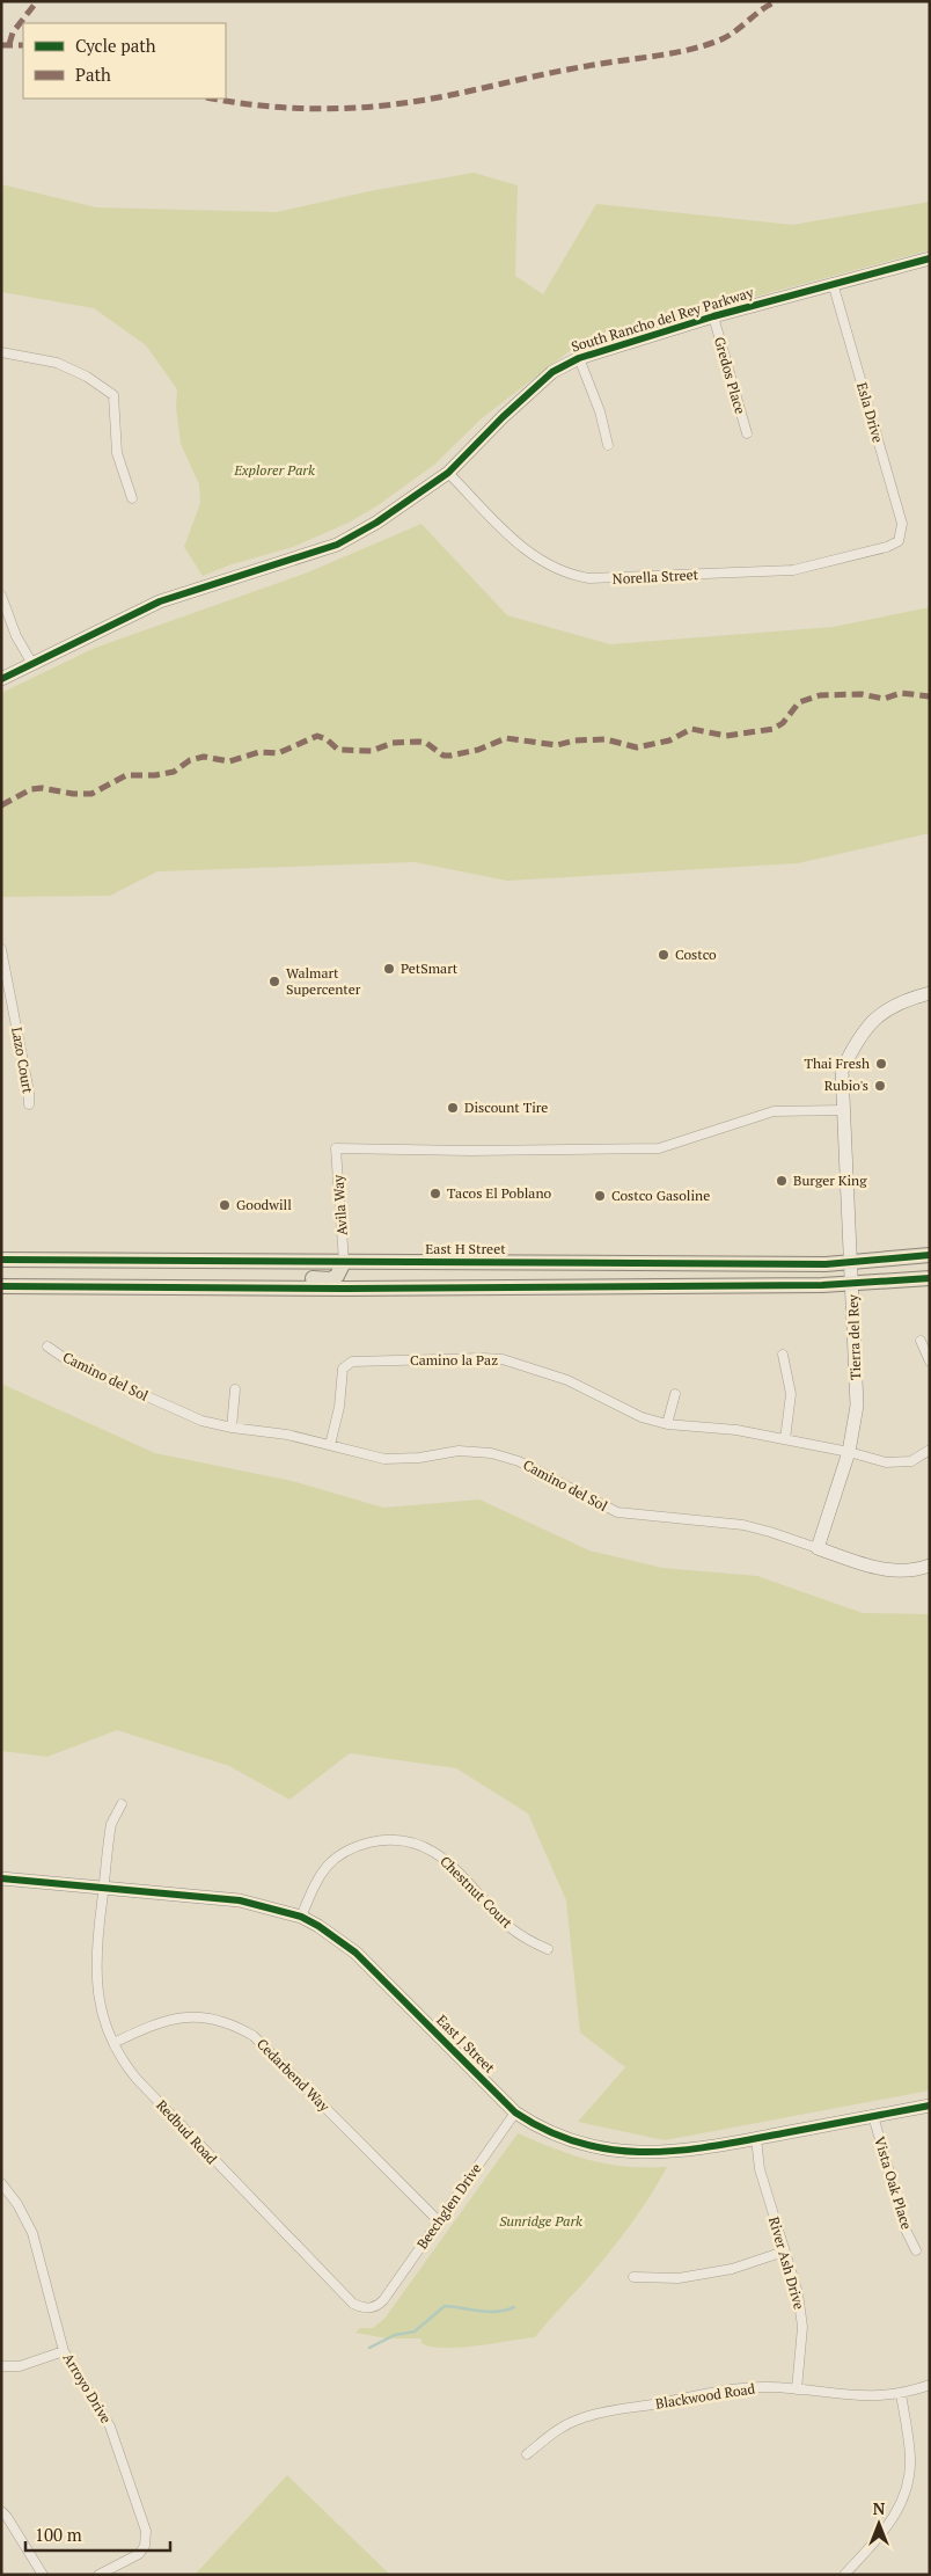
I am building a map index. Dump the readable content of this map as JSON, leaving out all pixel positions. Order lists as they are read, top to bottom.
{
  "streets": {
    "main road": ["East H Street"],
    "street": [
      "South Rancho del Rey Parkway",
      "Gredos Place",
      "Esla Drive",
      "Norella Street",
      "Lazo Court",
      "Avila Way",
      "Tierra del Rey",
      "Camino la Paz",
      "Camino del Sol",
      "Chestnut Court",
      "East J Street",
      "Cedarbend Way",
      "Redbud Road",
      "Vista Oak Place",
      "Beechglen Drive",
      "River Ash Drive",
      "Arroyo Drive",
      "Blackwood Road"
    ]
  },
  "crossings": [
    ["South Rancho del Rey Parkway", "Gredos Place"],
    ["South Rancho del Rey Parkway", "Esla Drive"],
    ["South Rancho del Rey Parkway", "Norella Street"],
    ["Esla Drive", "Norella Street"],
    ["Avila Way", "East H Street"],
    ["Avila Way", "Tierra del Rey"],
    ["East H Street", "Tierra del Rey"],
    ["Tierra del Rey", "Camino la Paz"],
    ["Tierra del Rey", "Camino del Sol"],
    ["Camino la Paz", "Camino del Sol"],
    ["Chestnut Court", "East J Street"],
    ["East J Street", "Redbud Road"],
    ["East J Street", "Vista Oak Place"],
    ["East J Street", "Beechglen Drive"],
    ["East J Street", "River Ash Drive"],
    ["Cedarbend Way", "Redbud Road"],
    ["Cedarbend Way", "Beechglen Drive"],
    ["Redbud Road", "Beechglen Drive"],
    ["River Ash Drive", "Blackwood Road"]
  ],
  "parks": ["Explorer Park", "Sunridge Park"],
  "places": [
    "Costco",
    "PetSmart",
    "Walmart Supercenter",
    "Thai Fresh",
    "Rubio's",
    "Discount Tire",
    "Burger King",
    "Tacos El Poblano",
    "Costco Gasoline",
    "Goodwill"
  ],
  "legend": ["Cycle path", "Path"],
  "scale_bar": "100 m",
  "north": "top"
}
